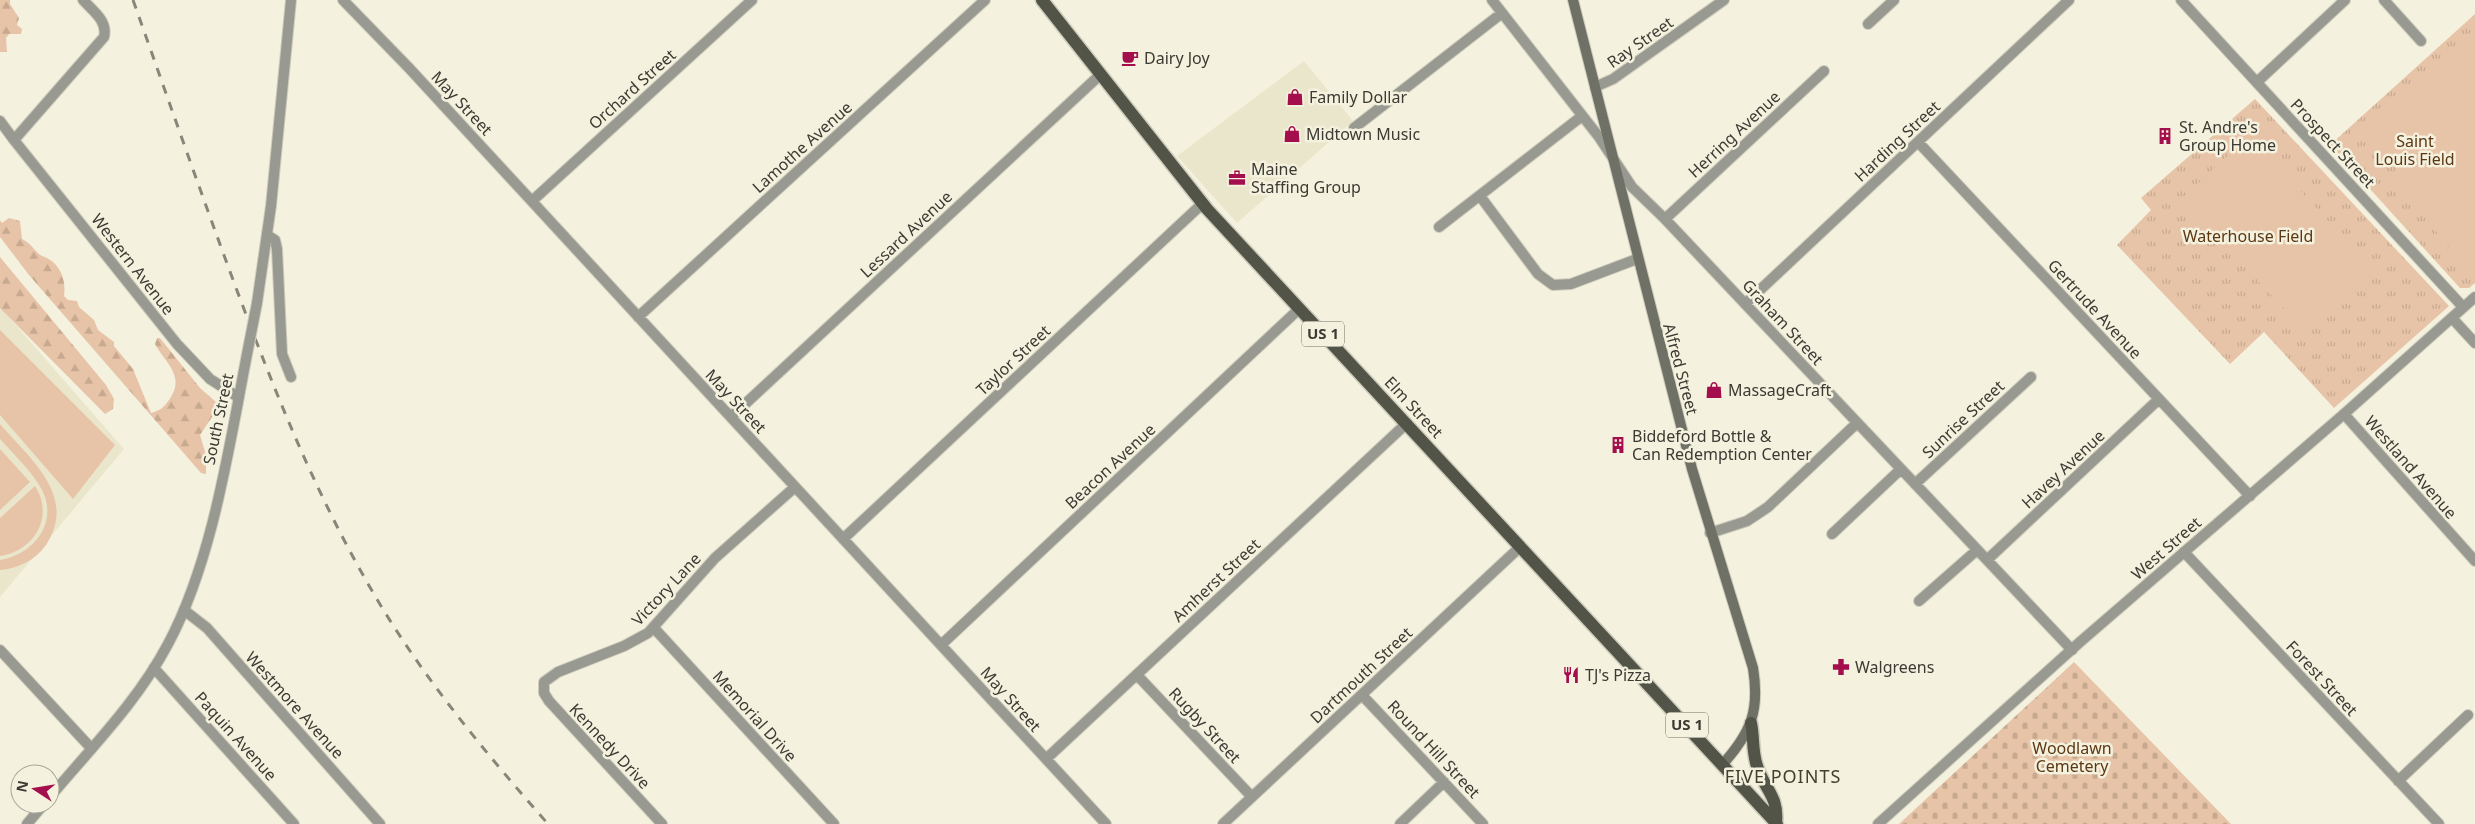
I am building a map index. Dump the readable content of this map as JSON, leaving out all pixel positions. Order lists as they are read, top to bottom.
{
  "streets": {
    "main road": ["US 1", "Alfred Street", "Elm Street"],
    "street": [
      "Ray Street",
      "Orchard Street",
      "May Street",
      "Herring Avenue",
      "Harding Street",
      "Prospect Street",
      "Lamothe Avenue",
      "Lessard Avenue",
      "Western Avenue",
      "Gertrude Avenue",
      "Graham Street",
      "Taylor Street",
      "South Street",
      "Sunrise Street",
      "Beacon Avenue",
      "Westland Avenue",
      "Havey Avenue",
      "West Street",
      "Amherst Street",
      "Victory Lane",
      "Dartmouth Street",
      "Forest Street",
      "Westmore Avenue",
      "Memorial Drive",
      "Rugby Street",
      "Paquin Avenue",
      "Kennedy Drive",
      "Round Hill Street"
    ]
  },
  "crossings": [
    ["Ray Street", "Alfred Street"],
    ["Orchard Street", "May Street"],
    ["May Street", "Lamothe Avenue"],
    ["May Street", "Lessard Avenue"],
    ["May Street", "Taylor Street"],
    ["May Street", "Beacon Avenue"],
    ["May Street", "Amherst Street"],
    ["May Street", "Victory Lane"],
    ["Herring Avenue", "Graham Street"],
    ["Harding Street", "Gertrude Avenue"],
    ["Harding Street", "Graham Street"],
    ["Prospect Street", "West Street"],
    ["Lessard Avenue", "Elm Street"],
    ["Western Avenue", "South Street"],
    ["Gertrude Avenue", "Havey Avenue"],
    ["Gertrude Avenue", "West Street"],
    ["Graham Street", "Alfred Street"],
    ["Graham Street", "Sunrise Street"],
    ["Graham Street", "Havey Avenue"],
    ["Graham Street", "West Street"],
    ["Taylor Street", "Elm Street"],
    ["Alfred Street", "Elm Street"],
    ["Elm Street", "Beacon Avenue"],
    ["Elm Street", "Amherst Street"],
    ["Elm Street", "Dartmouth Street"],
    ["South Street", "Westmore Avenue"],
    ["South Street", "Paquin Avenue"],
    ["Westland Avenue", "West Street"],
    ["West Street", "Forest Street"],
    ["Amherst Street", "Rugby Street"],
    ["Victory Lane", "Memorial Drive"],
    ["Victory Lane", "Kennedy Drive"],
    ["Dartmouth Street", "Rugby Street"],
    ["Dartmouth Street", "Round Hill Street"]
  ],
  "districts": ["FIVE POINTS"],
  "parks": ["Saint Louis Field", "Waterhouse Field", "Woodlawn Cemetery"],
  "places": {
    "cafe": ["Dairy Joy"],
    "shop": ["Family Dollar", "Midtown Music", "MassageCraft"],
    "building": ["St. Andre's Group Home", "Biddeford Bottle & Can Redemption Center"],
    "office": ["Maine Staffing Group"],
    "pharmacy": ["Walgreens"],
    "restaurant": ["TJ's Pizza"]
  },
  "north": "left"
}
